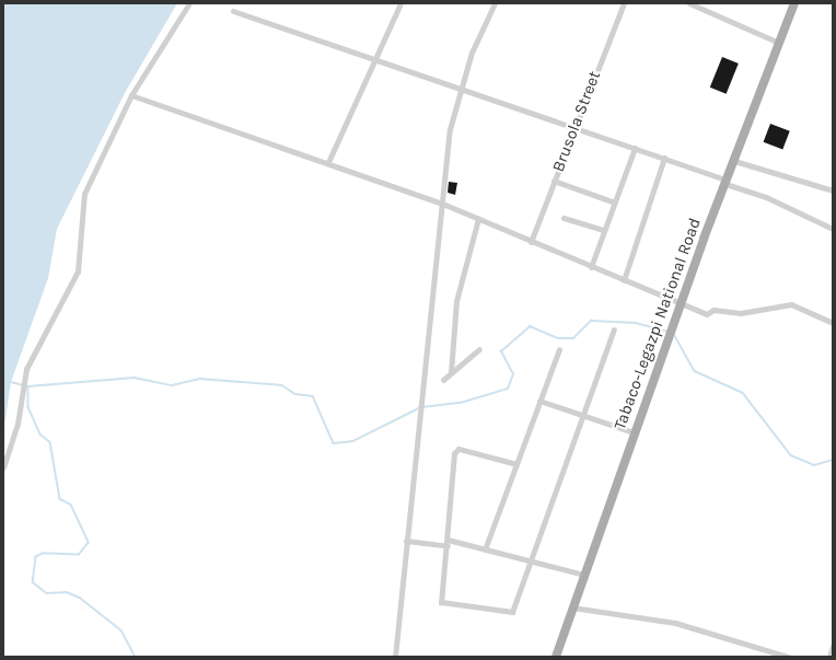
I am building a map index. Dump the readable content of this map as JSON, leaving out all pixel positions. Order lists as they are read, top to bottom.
{
  "streets": {
    "main road": ["Tabaco-Legazpi National Road"],
    "street": ["Brusola Street"]
  }
}
